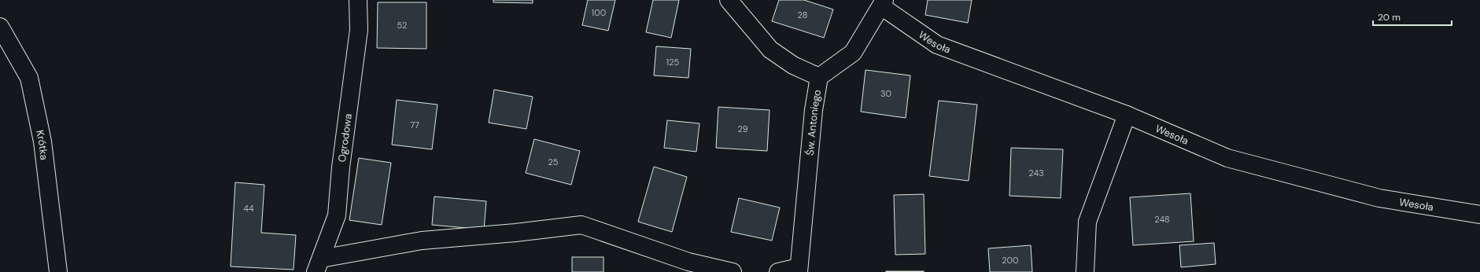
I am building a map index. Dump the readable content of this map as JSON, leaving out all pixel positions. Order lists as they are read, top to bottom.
{
  "streets": {
    "street": [
      "Wesoła",
      "Św. Antoniego",
      "Ogrodowa",
      "Krótka"
    ]
  },
  "crossings": [
    ["Wesoła", "Św. Antoniego"]
  ],
  "house_numbers": [
    "100",
    "28",
    "52",
    "125",
    "30",
    "77",
    "29",
    "25",
    "243",
    "44",
    "248",
    "200"
  ],
  "scale_bar": "20 m"
}
